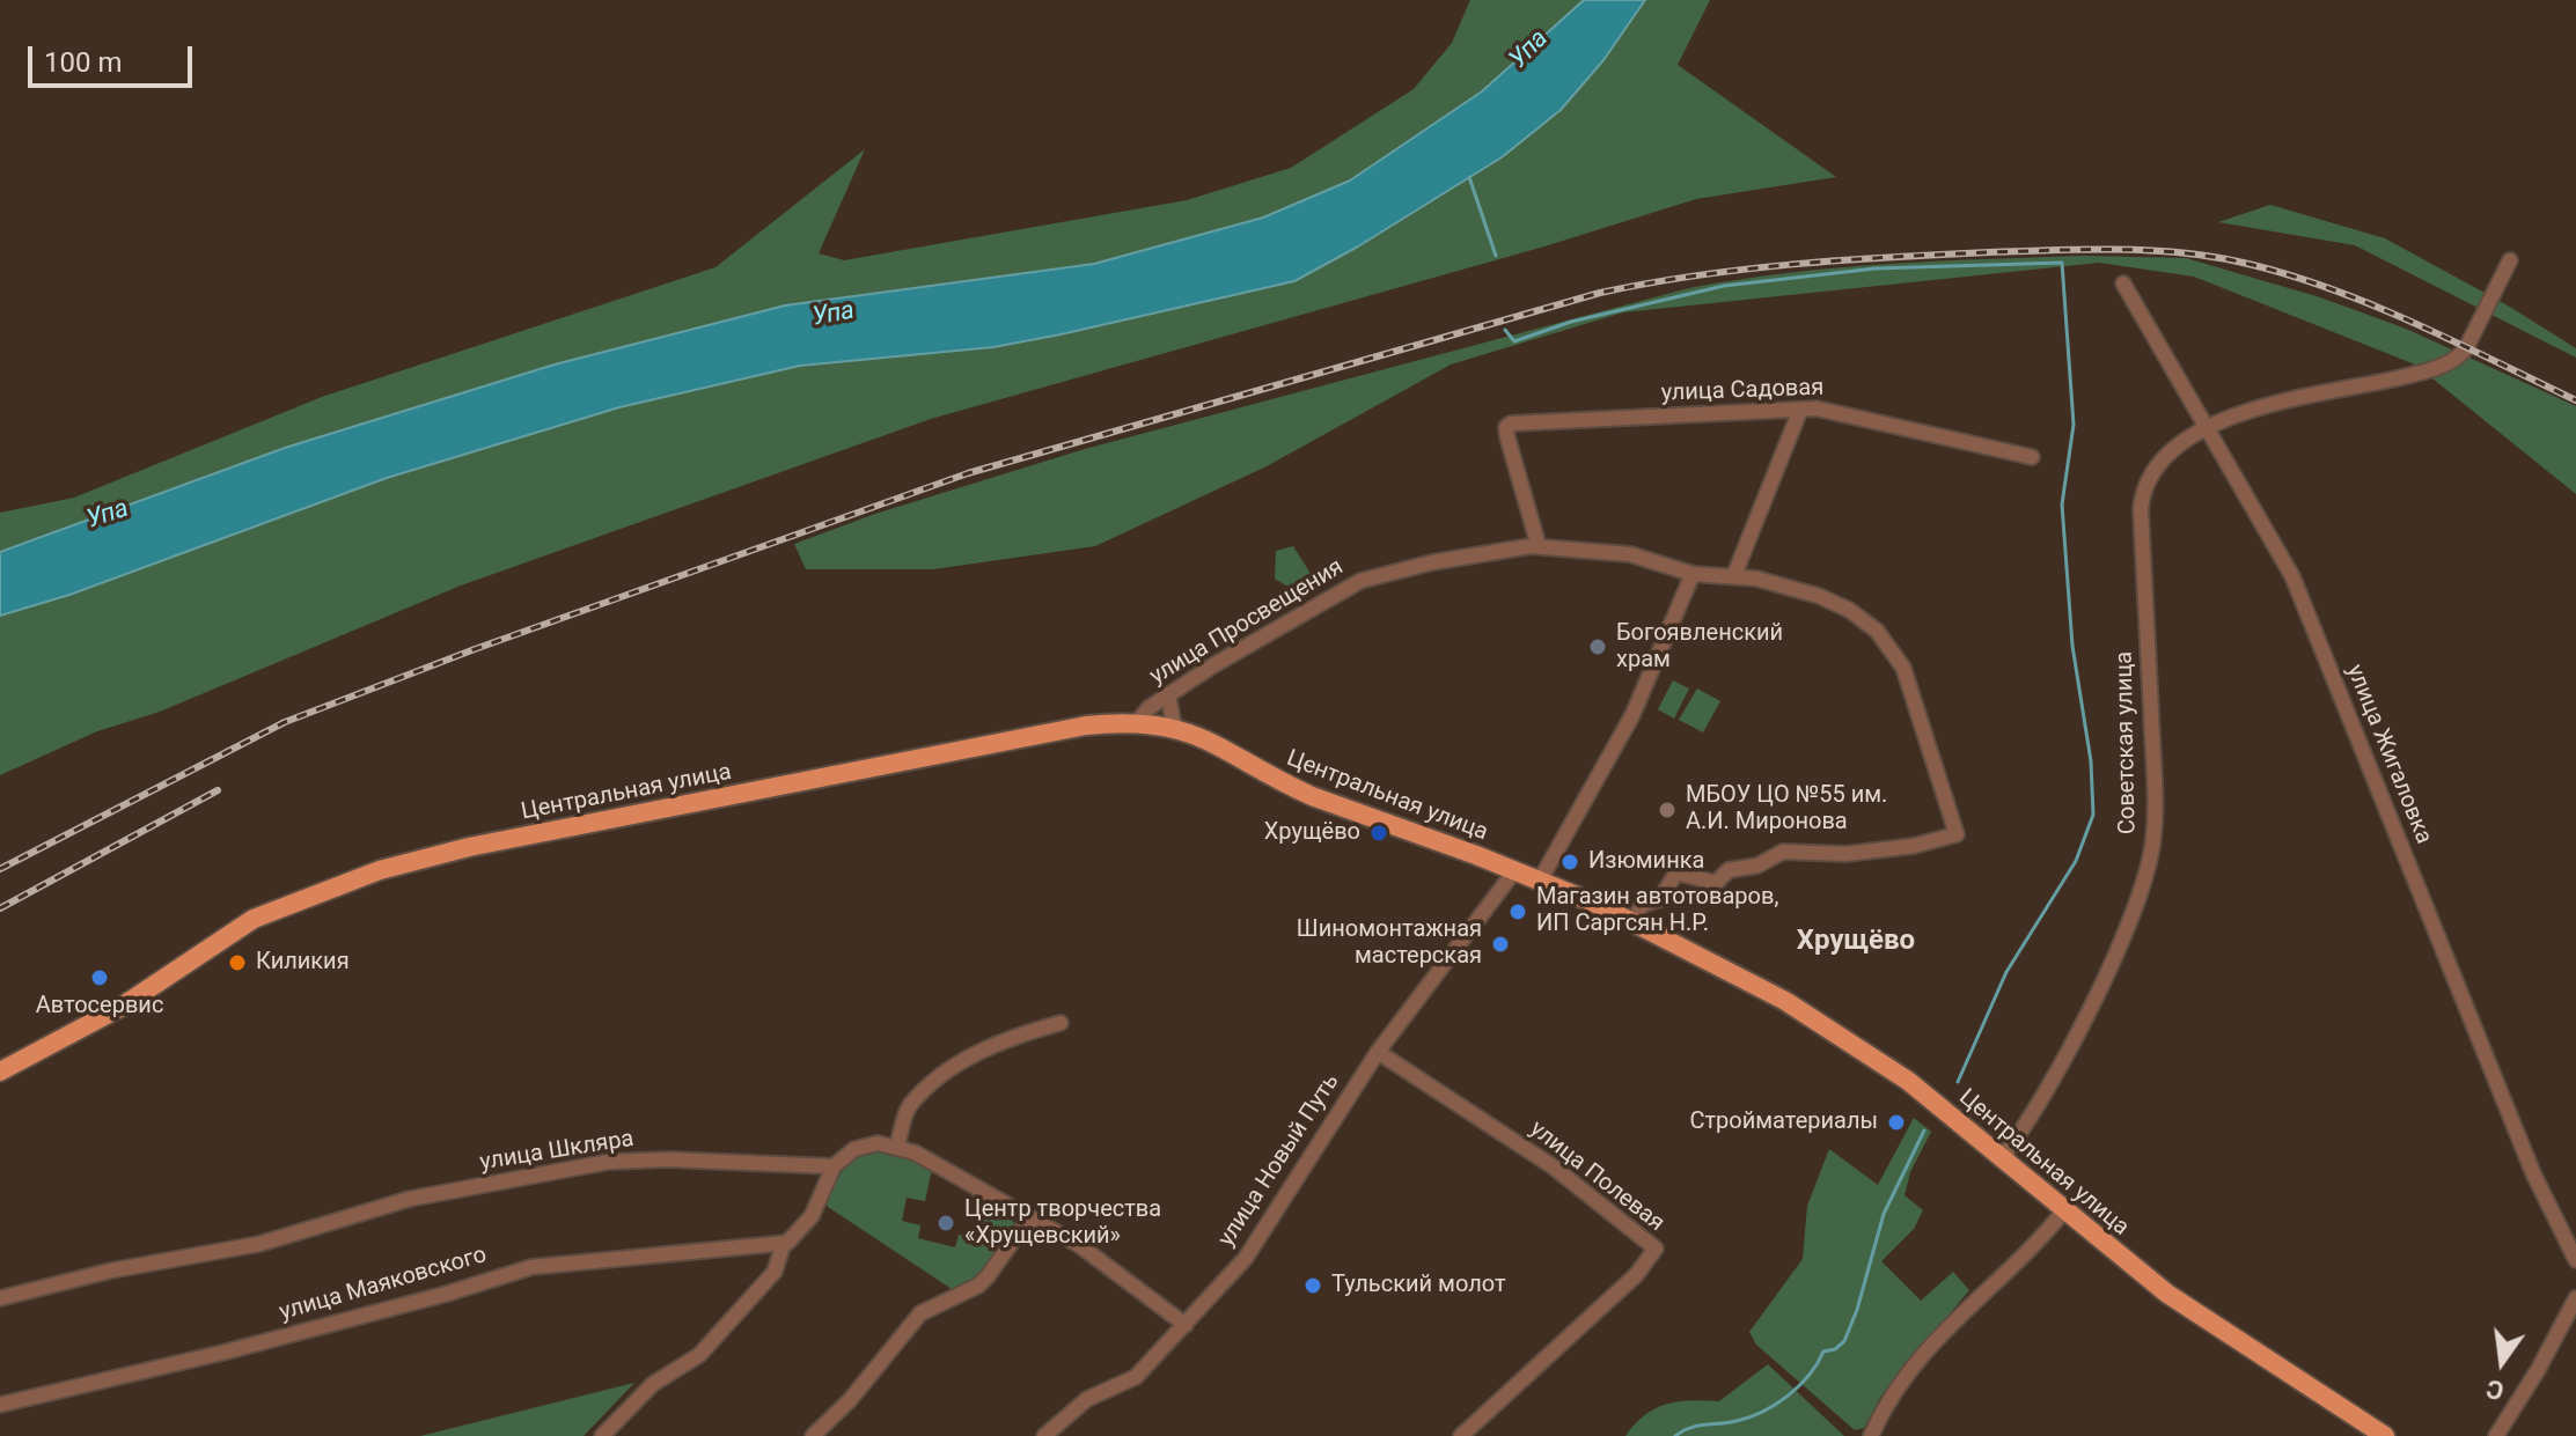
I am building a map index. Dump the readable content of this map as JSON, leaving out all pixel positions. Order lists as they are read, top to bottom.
{
  "streets": {
    "main road": ["Центральная улица"],
    "street": [
      "улица Садовая",
      "улица Просвещения",
      "Советская улица",
      "улица Жигаловка",
      "улица Шкляра",
      "улица Новый Путь",
      "улица Полевая",
      "улица Маяковского"
    ]
  },
  "crossings": [
    ["улица Садовая", "улица Просвещения"],
    ["улица Просвещения", "Центральная улица"],
    ["Советская улица", "улица Жигаловка"],
    ["Советская улица", "Центральная улица"],
    ["Центральная улица", "улица Новый Путь"],
    ["улица Новый Путь", "улица Полевая"]
  ],
  "districts": ["Хрущёво"],
  "water": ["Упа"],
  "places": [
    "Богоявленский храм",
    "МБОУ ЦО №55 им. А.И. Миронова",
    "Хрущёво",
    "Изюминка",
    "Магазин автотоваров, ИП Саргсян Н.Р.",
    "Шиномонтажная мастерская",
    "Киликия",
    "Автосервис",
    "Стройматериалы",
    "Центр творчества «Хрущевский»",
    "Тульский молот"
  ],
  "scale_bar": "100 m",
  "north": "bottom"
}
